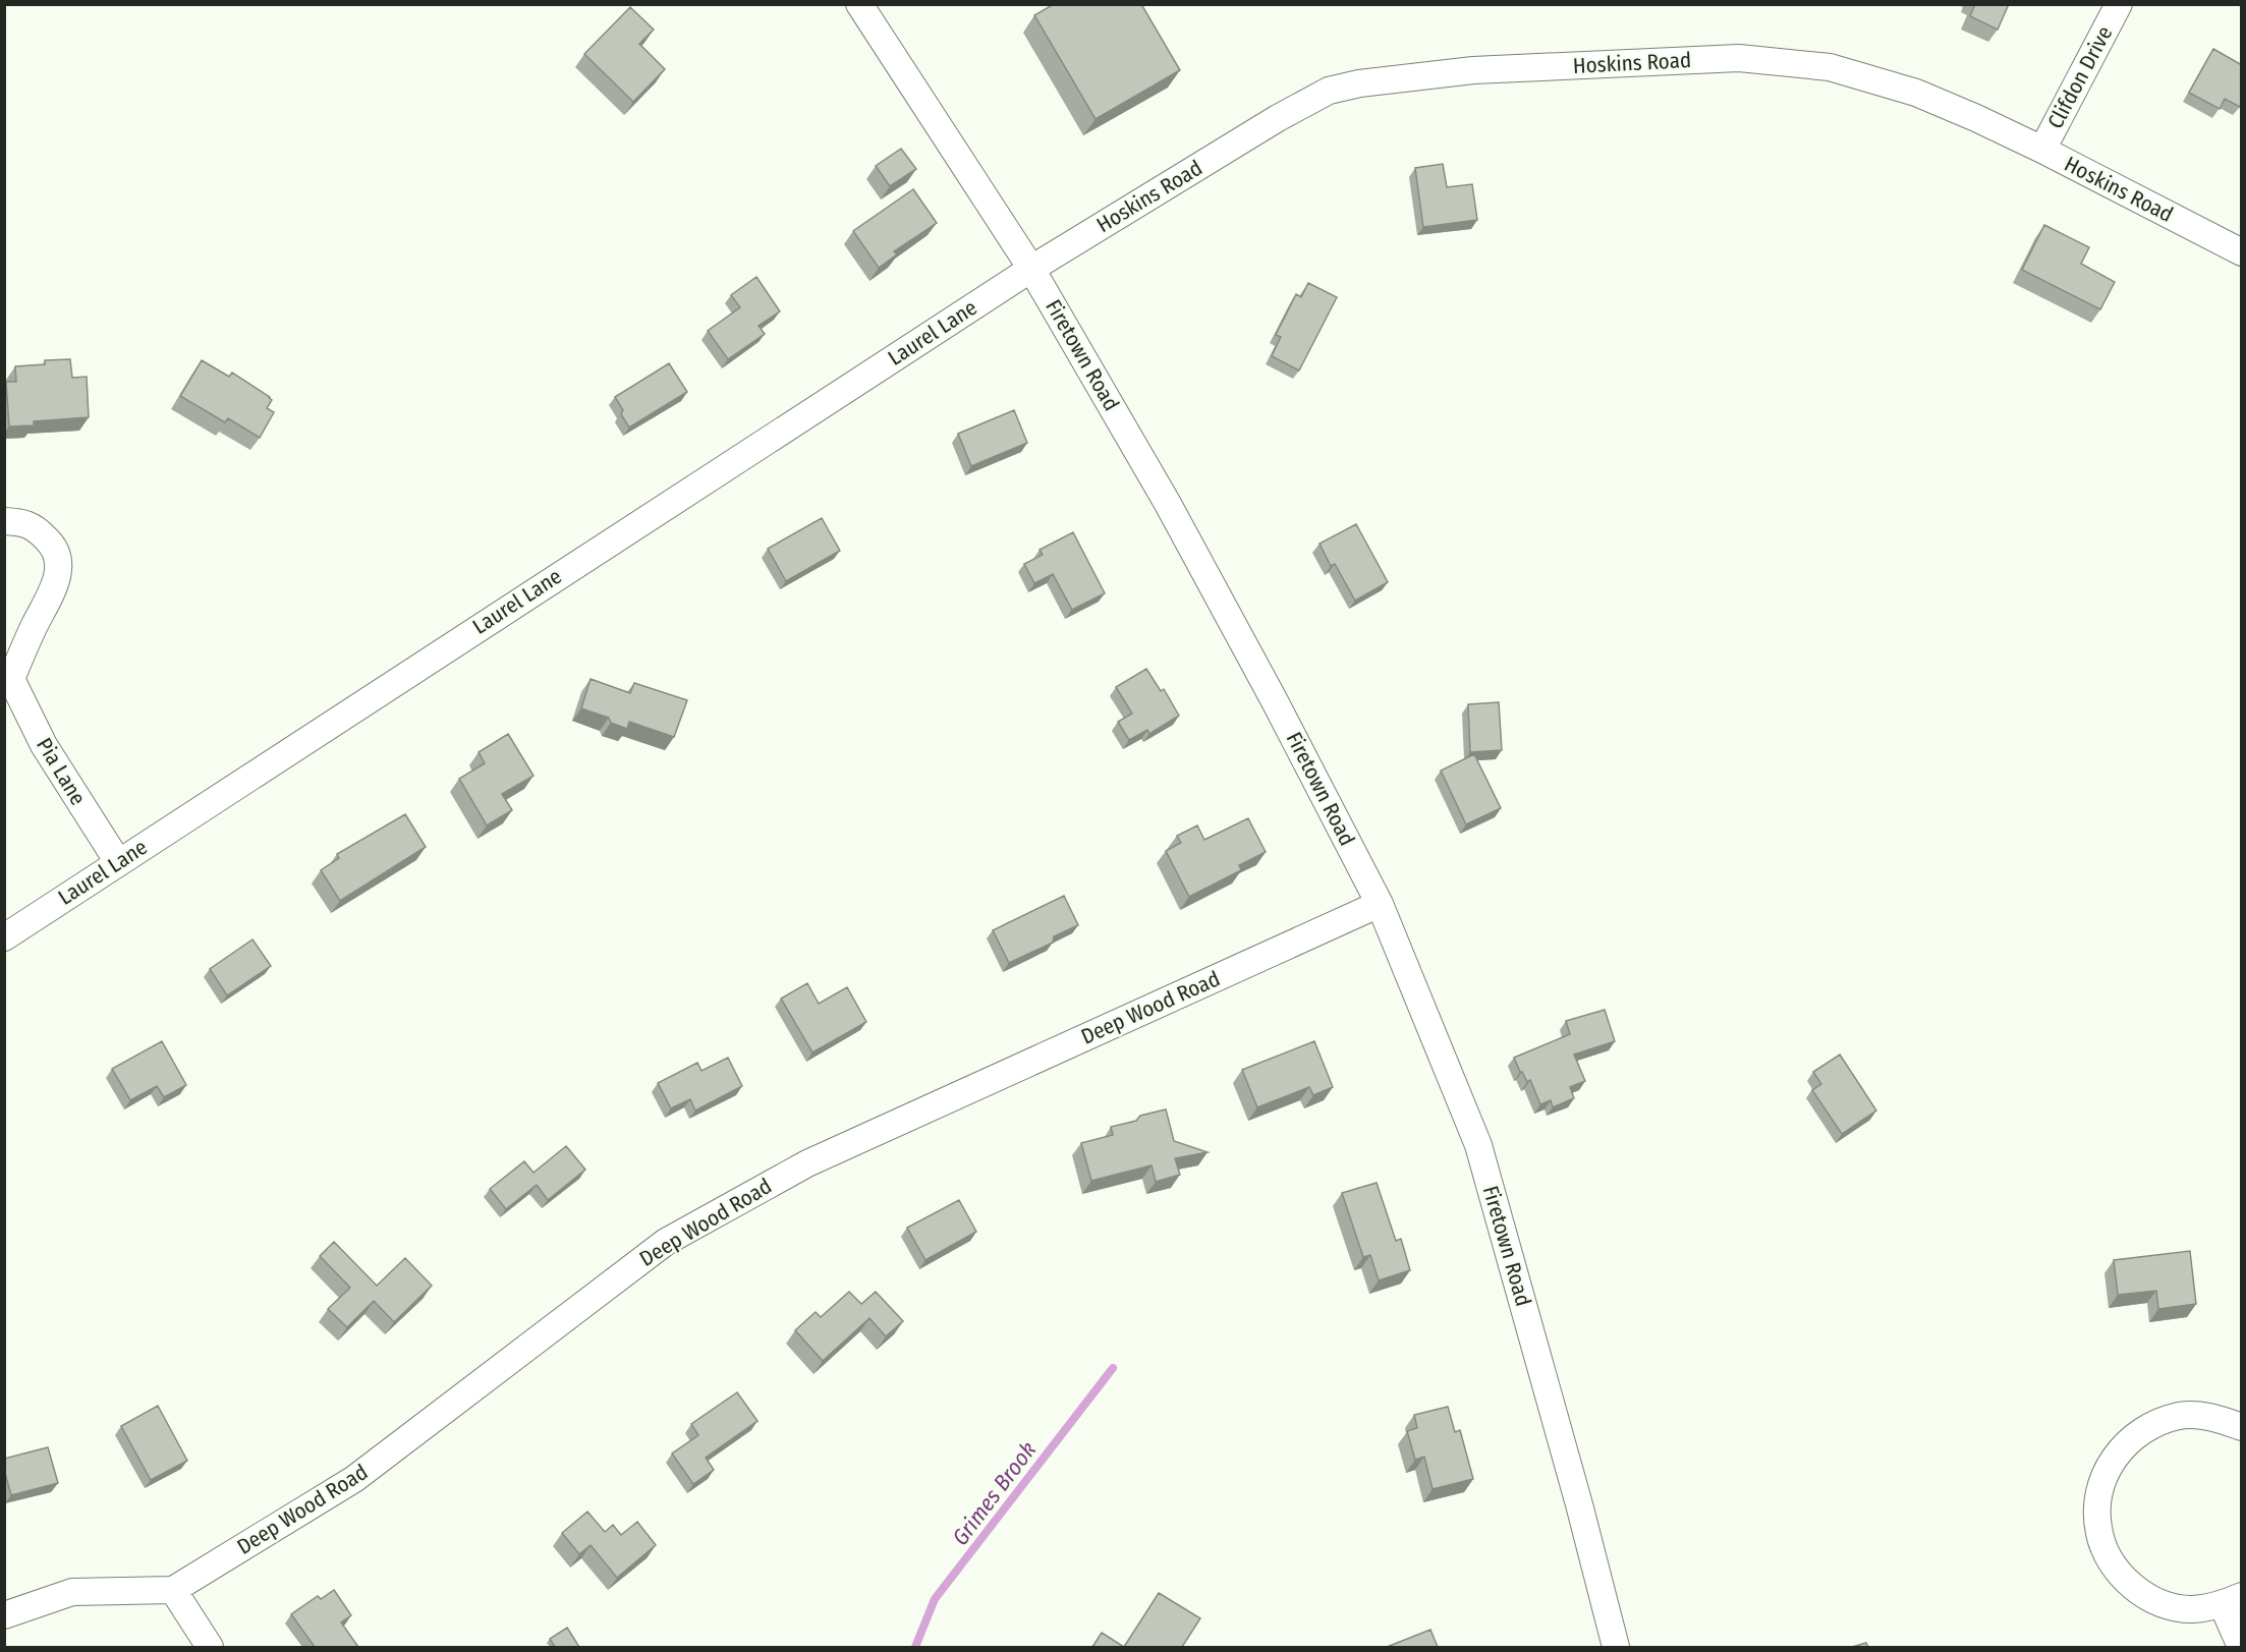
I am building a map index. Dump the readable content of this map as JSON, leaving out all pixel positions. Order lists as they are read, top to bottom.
{
  "streets": {
    "street": [
      "Hoskins Road",
      "Clifdon Drive",
      "Laurel Lane",
      "Firetown Road",
      "Pia Lane",
      "Deep Wood Road"
    ]
  },
  "crossings": [
    ["Hoskins Road", "Clifdon Drive"],
    ["Hoskins Road", "Laurel Lane"],
    ["Hoskins Road", "Firetown Road"],
    ["Laurel Lane", "Firetown Road"],
    ["Laurel Lane", "Pia Lane"],
    ["Firetown Road", "Deep Wood Road"]
  ],
  "water": ["Grimes Brook"]
}
